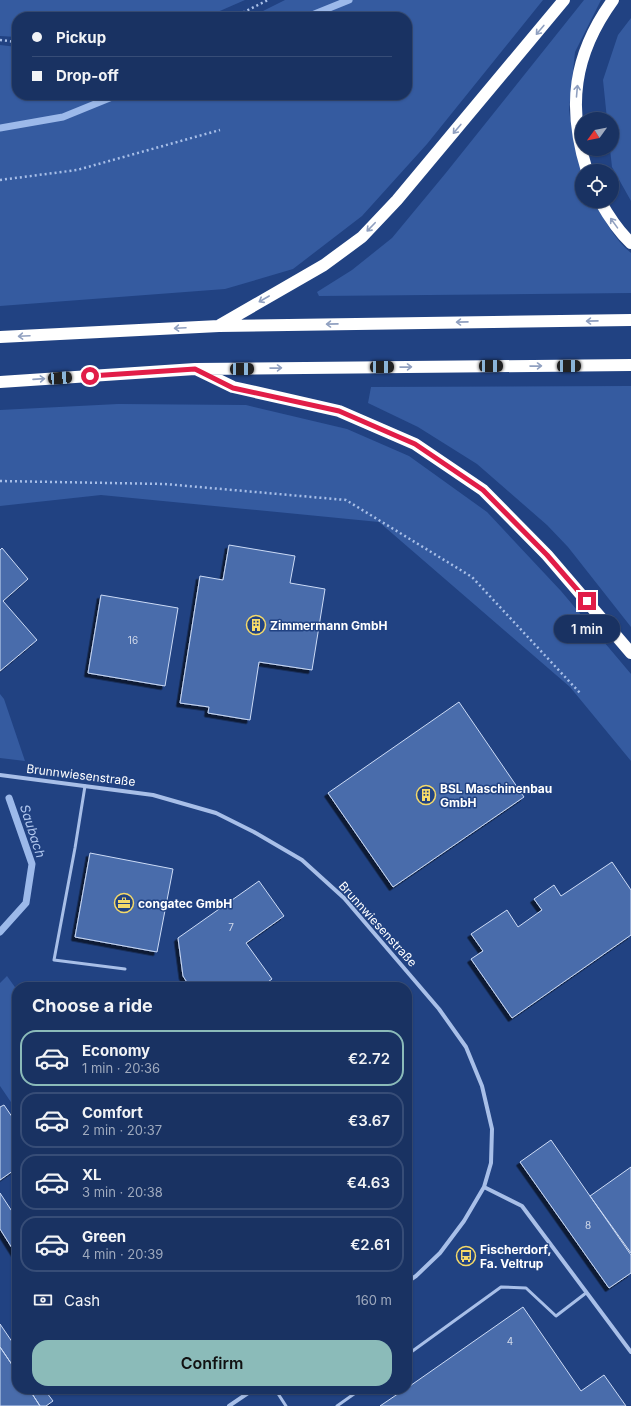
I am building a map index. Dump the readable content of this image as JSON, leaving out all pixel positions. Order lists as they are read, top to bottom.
{
  "streets": {
    "street": ["Brunnwiesenstraße"]
  },
  "water": ["Saubach"],
  "places": {
    "building": ["Zimmermann GmbH", "BSL Maschinenbau GmbH"],
    "office": ["congatec GmbH"],
    "bus stop": ["Fischerdorf, Fa. Veltrup"]
  },
  "house_numbers": [
    "16",
    "7",
    "8",
    "4"
  ],
  "north": "bottom left",
  "page": {
    "banner": ["Pickup", "Drop-off"],
    "bubble": "1 min",
    "heading": "Choose a ride",
    "list": [
      {
        "name": "Economy",
        "note": "1 min · 20:36",
        "value": "€2.72"
      },
      {
        "name": "Comfort",
        "note": "2 min · 20:37",
        "value": "€3.67"
      },
      {
        "name": "XL",
        "note": "3 min · 20:38",
        "value": "€4.63"
      },
      {
        "name": "Green",
        "note": "4 min · 20:39",
        "value": "€2.61"
      }
    ],
    "pay": ["Cash", "160 m"],
    "buttons": "Confirm"
  }
}
